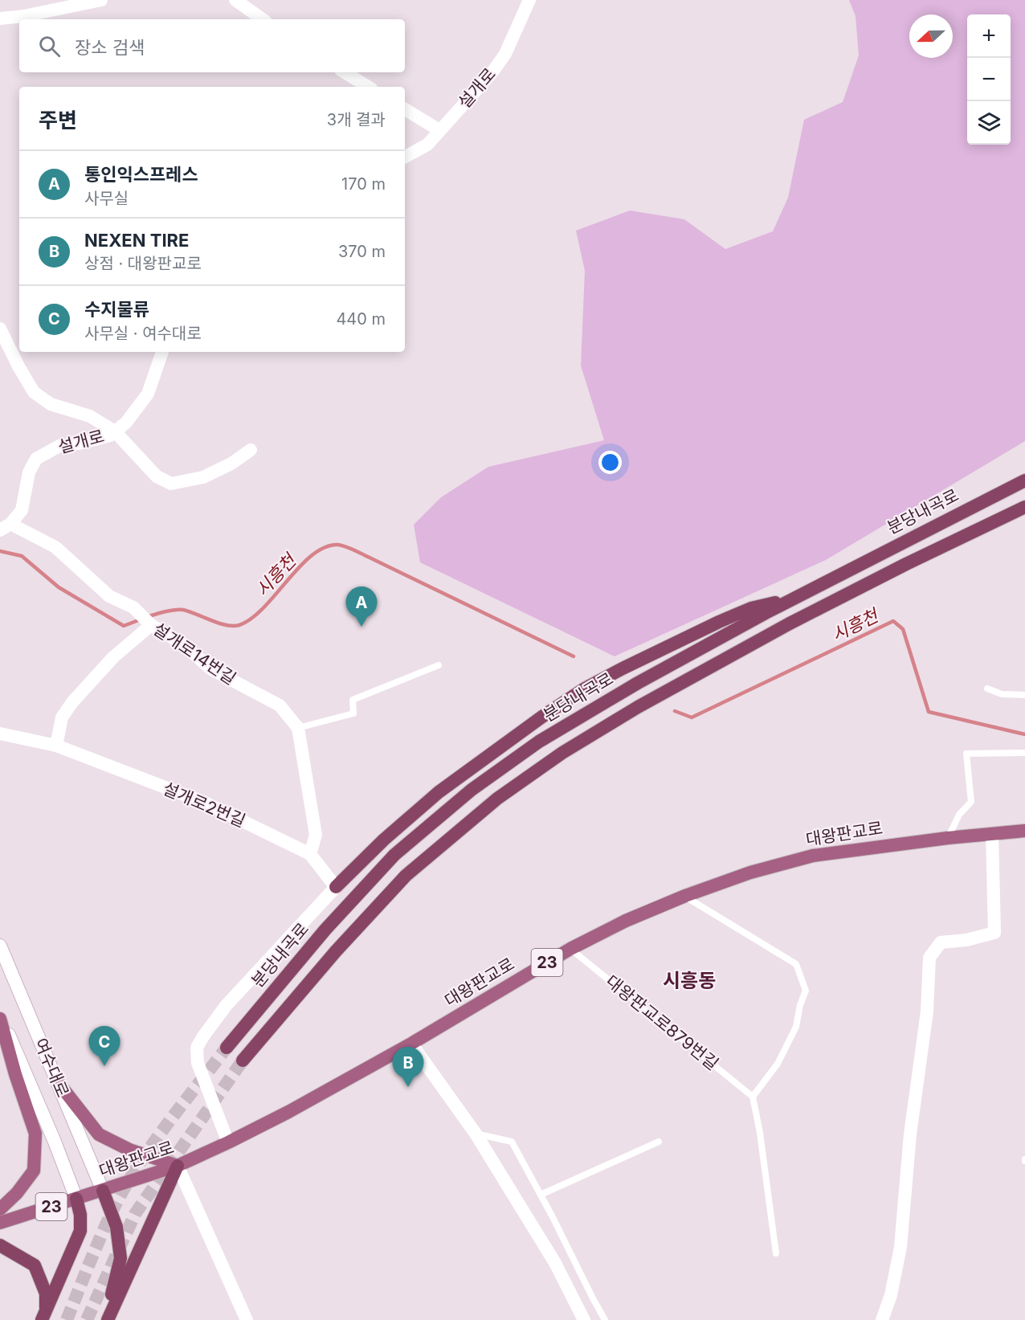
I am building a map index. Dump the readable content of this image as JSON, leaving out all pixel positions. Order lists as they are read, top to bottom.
{
  "streets": {
    "highway": ["분당내곡로"],
    "main road": ["대왕판교로", "23"],
    "street": [
      "설개로",
      "설개로14번길",
      "설개로2번길",
      "여수대로"
    ],
    "lane": ["대왕판교로879번길"]
  },
  "crossings": [
    ["설개로", "설개로14번길"],
    ["대왕판교로", "대왕판교로879번길"],
    ["대왕판교로", "여수대로"]
  ],
  "districts": ["시흥동"],
  "water": ["시흥천"],
  "north": "left",
  "page": {
    "map_buttons": ["+", "−"],
    "search": "장소 검색",
    "heading": ["주변", "3개 결과"],
    "list": [
      {
        "mark": "A",
        "name": "통인익스프레스",
        "note": "사무실",
        "value": "170 m"
      },
      {
        "mark": "B",
        "name": "NEXEN TIRE",
        "note": "상점 · 대왕판교로",
        "value": "370 m"
      },
      {
        "mark": "C",
        "name": "수지물류",
        "note": "사무실 · 여수대로",
        "value": "440 m"
      }
    ],
    "pins": ["A", "C", "B"]
  }
}
